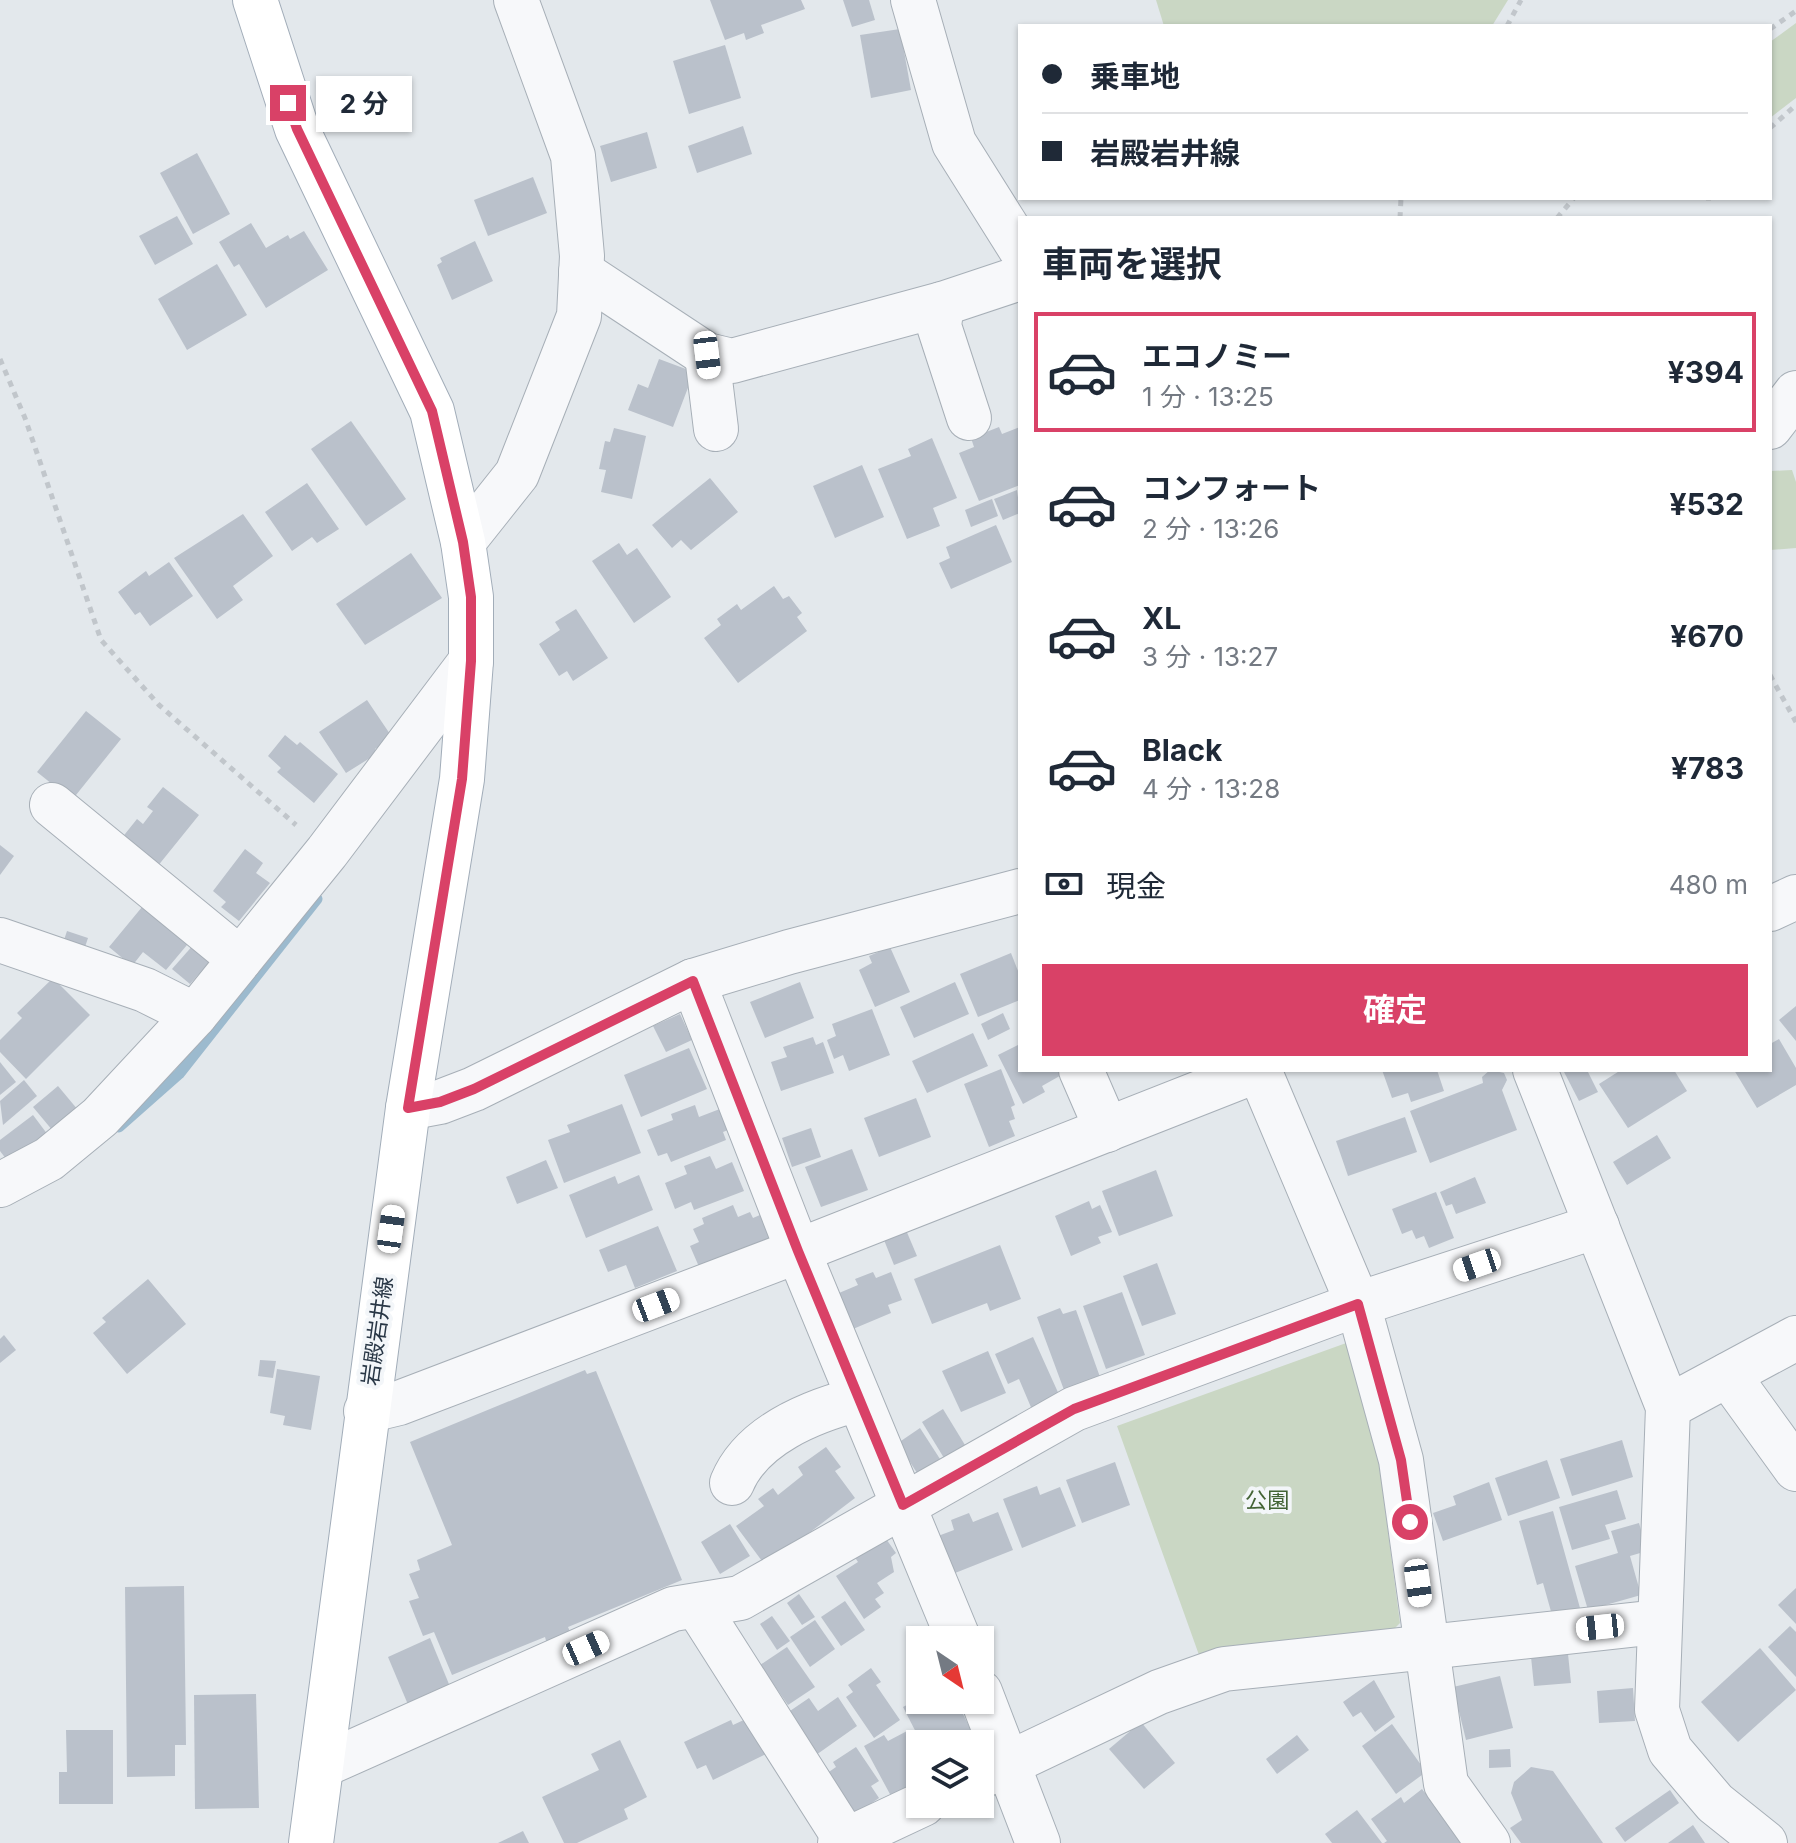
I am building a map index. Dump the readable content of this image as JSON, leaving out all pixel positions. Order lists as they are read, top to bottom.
{
  "streets": {
    "main road": ["岩殿岩井線"]
  },
  "parks": ["公園"],
  "north": "bottom right",
  "page": {
    "banner": ["乗車地", "岩殿岩井線"],
    "bubble": "2 分",
    "heading": "車両を選択",
    "list": [
      {
        "name": "エコノミー",
        "note": "1 分 · 13:25",
        "value": "¥394"
      },
      {
        "name": "コンフォート",
        "note": "2 分 · 13:26",
        "value": "¥532"
      },
      {
        "name": "XL",
        "note": "3 分 · 13:27",
        "value": "¥670"
      },
      {
        "name": "Black",
        "note": "4 分 · 13:28",
        "value": "¥783"
      }
    ],
    "pay": ["現金", "480 m"],
    "buttons": "確定"
  }
}
